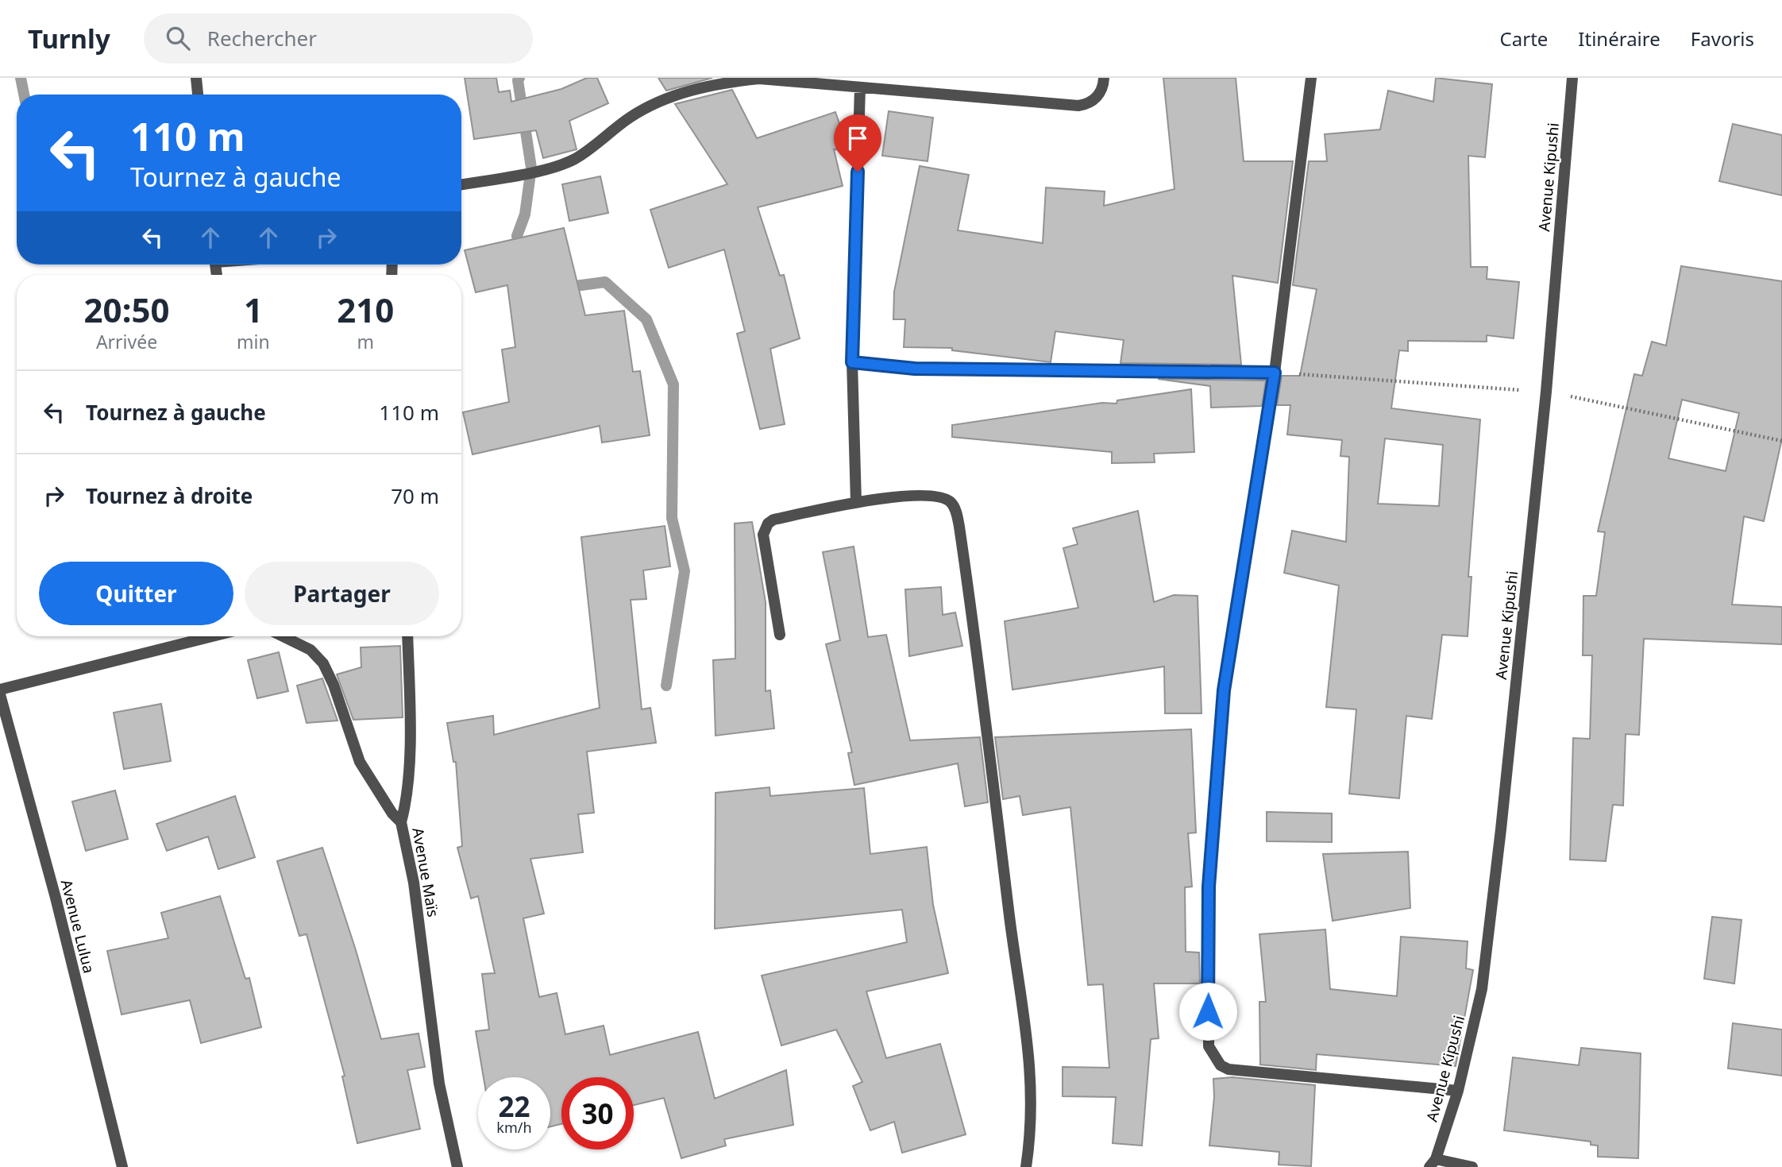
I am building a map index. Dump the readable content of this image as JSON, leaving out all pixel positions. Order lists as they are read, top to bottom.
{
  "streets": {
    "street": ["Avenue Kipushi", "Avenue Maïs", "Avenue Lulua"]
  },
  "page": {
    "header": "Turnly",
    "search": "Rechercher",
    "nav": ["Carte", "Itinéraire", "Favoris"],
    "turn": ["110 m", "Tournez à gauche"],
    "eta": [
      "20:50",
      "Arrivée",
      "1",
      "min",
      "210",
      "m"
    ],
    "list": [
      {
        "name": "Tournez à gauche",
        "value": "110 m"
      },
      {
        "name": "Tournez à droite",
        "value": "70 m"
      }
    ],
    "buttons": ["Quitter", "Partager"],
    "speed": "22 km/h",
    "limit": "30"
  }
}
